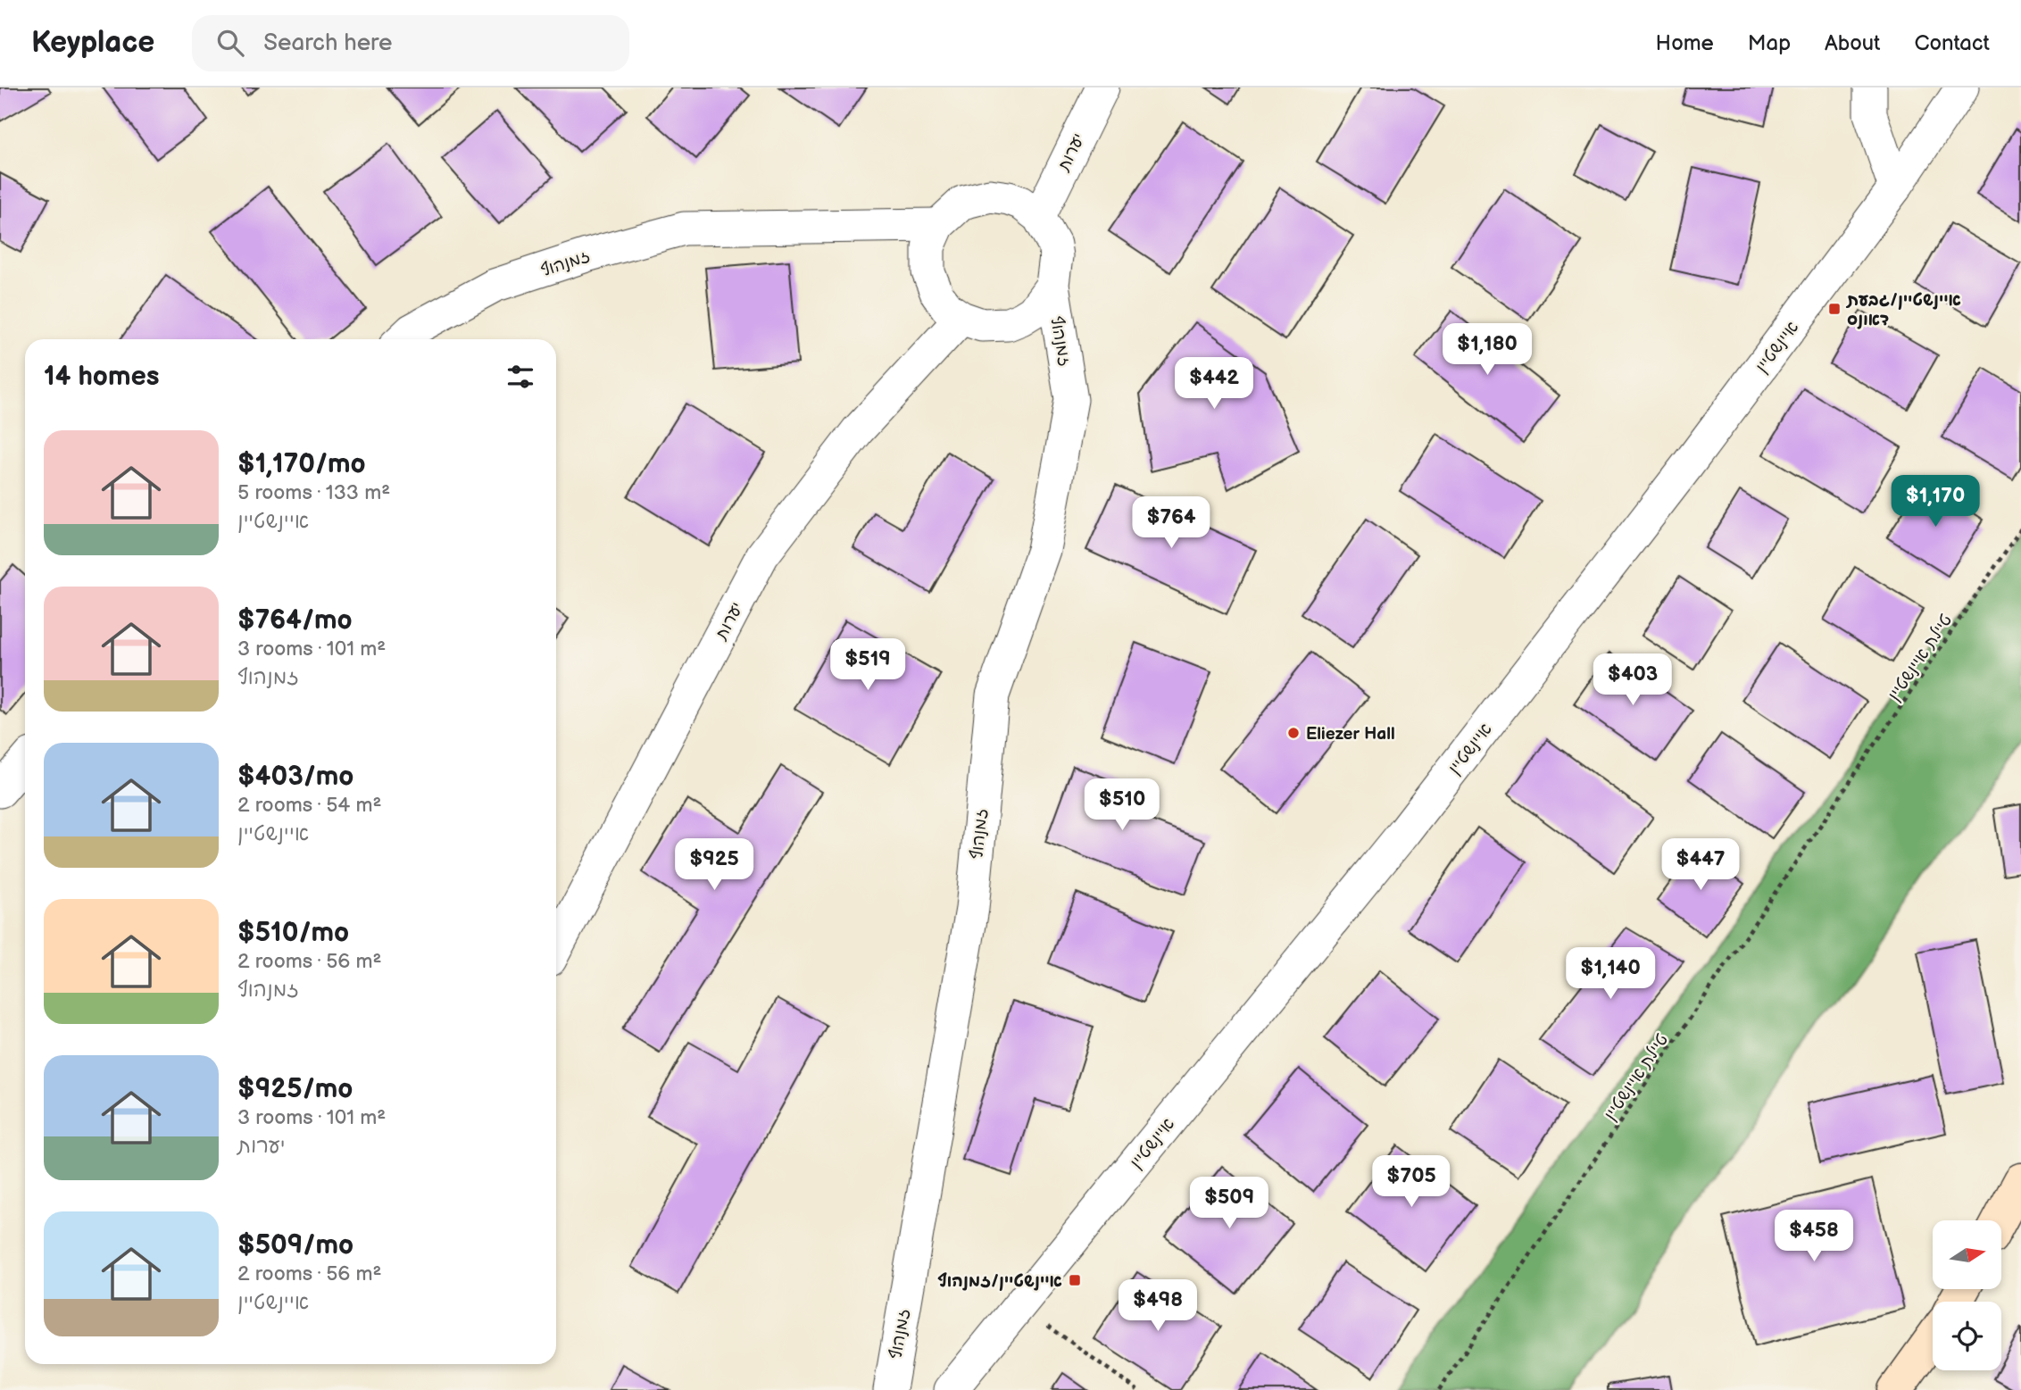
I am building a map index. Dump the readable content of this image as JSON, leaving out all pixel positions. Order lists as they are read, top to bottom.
{
  "streets": {
    "street": ["יערות", "זמנהוף", "איינשטיין"],
    "path": ["טיילת איינשטיין"]
  },
  "crossings": [
    ["יערות", "זמנהוף"]
  ],
  "places": {
    "transit": ["איינשטיין/גבעת דאונס", "איינשטיין/זמנהוף"],
    "other": ["Eliezer Hall"]
  },
  "north": "right",
  "page": {
    "header": "Keyplace",
    "search": "Search here",
    "nav": [
      "Home",
      "Map",
      "About",
      "Contact"
    ],
    "price": [
      "$1,180",
      "$442",
      "$1,170",
      "$764",
      "$519",
      "$403",
      "$510",
      "$925",
      "$447",
      "$1,140",
      "$705",
      "$509",
      "$458",
      "$498"
    ],
    "heading": "14 homes",
    "list": [
      {
        "name": "$1,170/mo",
        "note": "5 rooms · 133 m² · איינשטיין"
      },
      {
        "name": "$764/mo",
        "note": "3 rooms · 101 m² · זמנהוף"
      },
      {
        "name": "$403/mo",
        "note": "2 rooms · 54 m² · איינשטיין"
      },
      {
        "name": "$510/mo",
        "note": "2 rooms · 56 m² · זמנהוף"
      },
      {
        "name": "$925/mo",
        "note": "3 rooms · 101 m² · יערות"
      },
      {
        "name": "$509/mo",
        "note": "2 rooms · 56 m² · איינשטיין"
      }
    ]
  }
}
